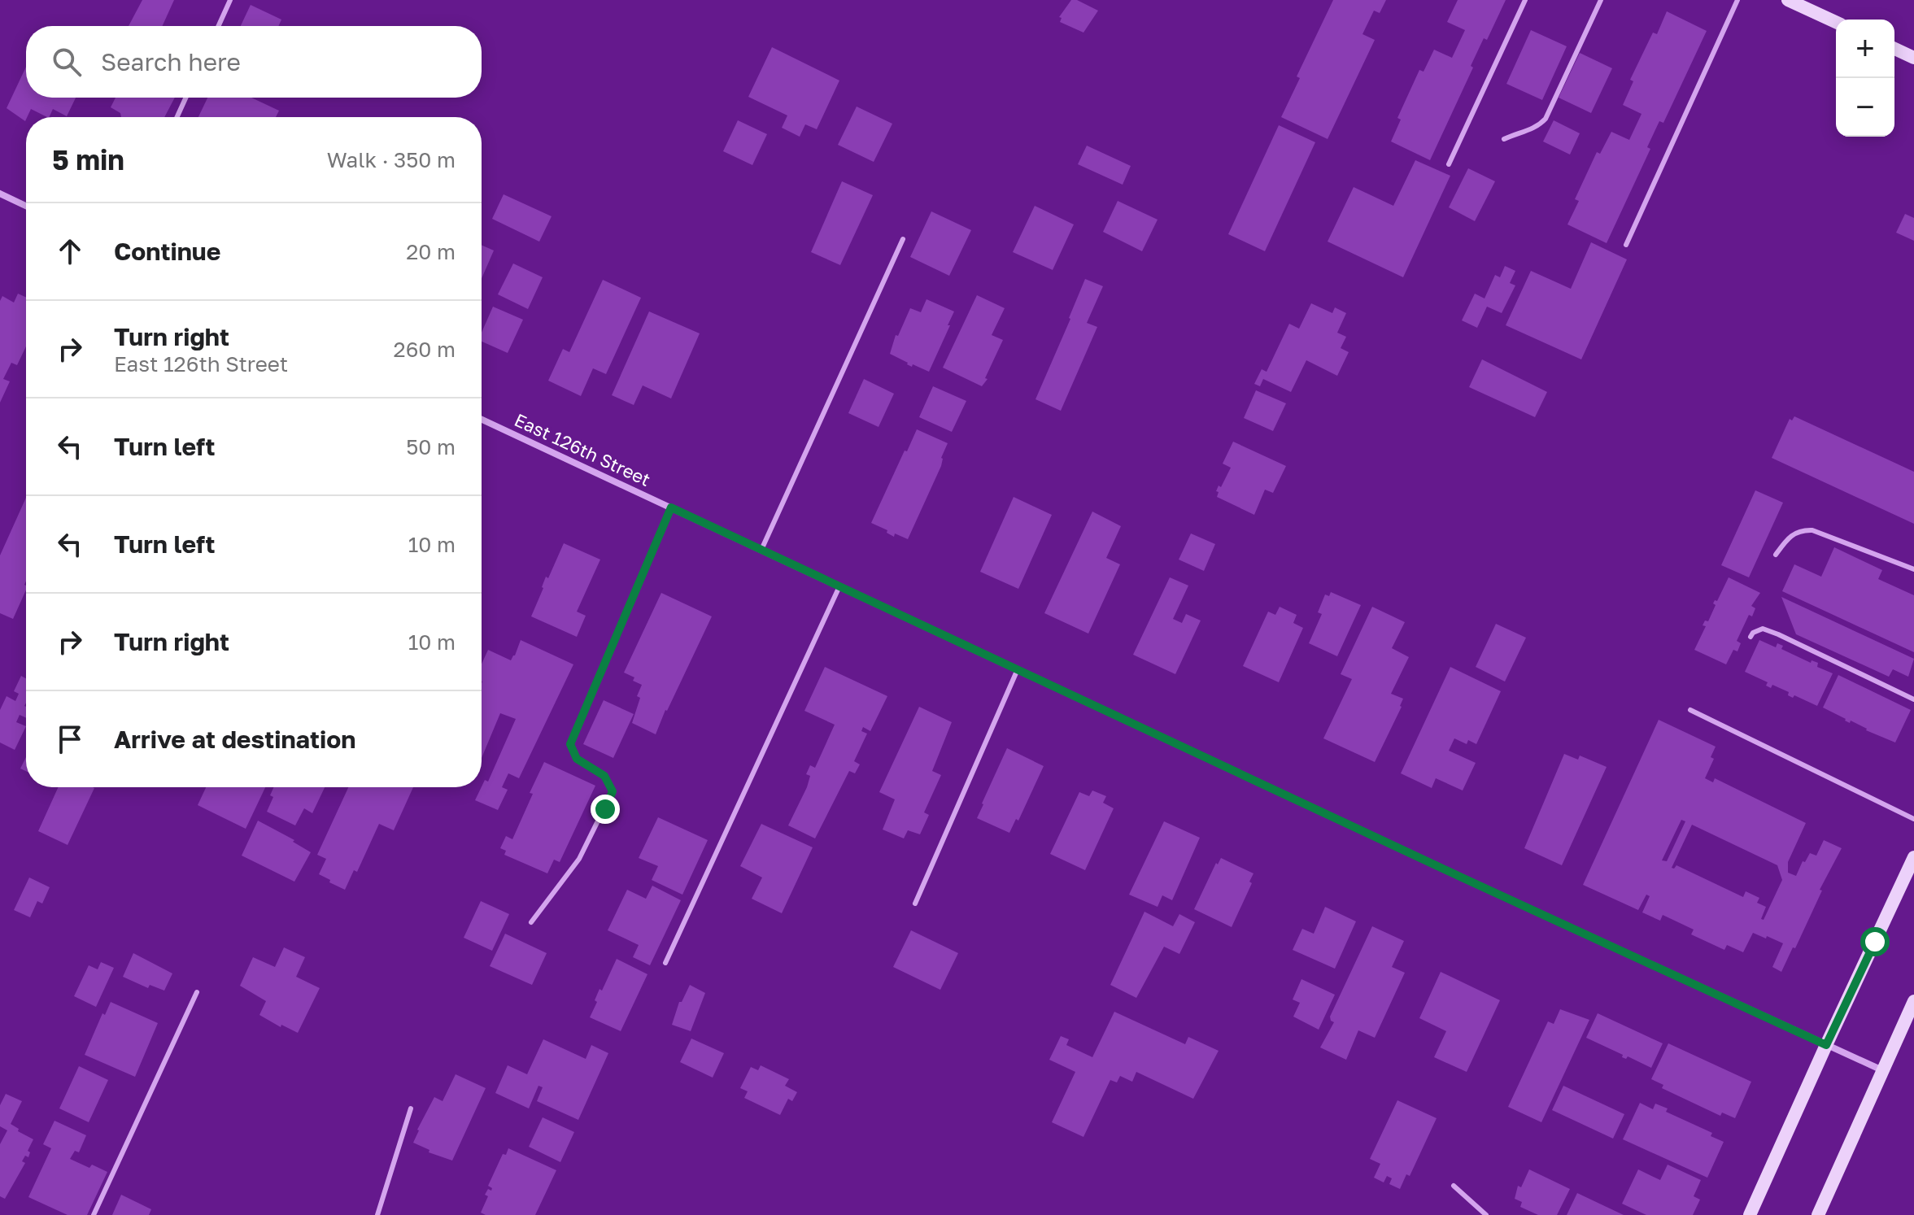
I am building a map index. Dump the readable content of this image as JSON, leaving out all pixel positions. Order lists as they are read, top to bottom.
{
  "streets": {
    "street": ["East 126th Street"]
  },
  "page": {
    "map_buttons": ["+", "−"],
    "search": "Search here",
    "heading": ["5 min", "Walk · 350 m"],
    "list": [
      ["Continue", "20 m"],
      ["Turn right", "East 126th Street", "260 m"],
      ["Turn left", "50 m"],
      ["Turn left", "10 m"],
      ["Turn right", "10 m"],
      "Arrive at destination"
    ]
  }
}
